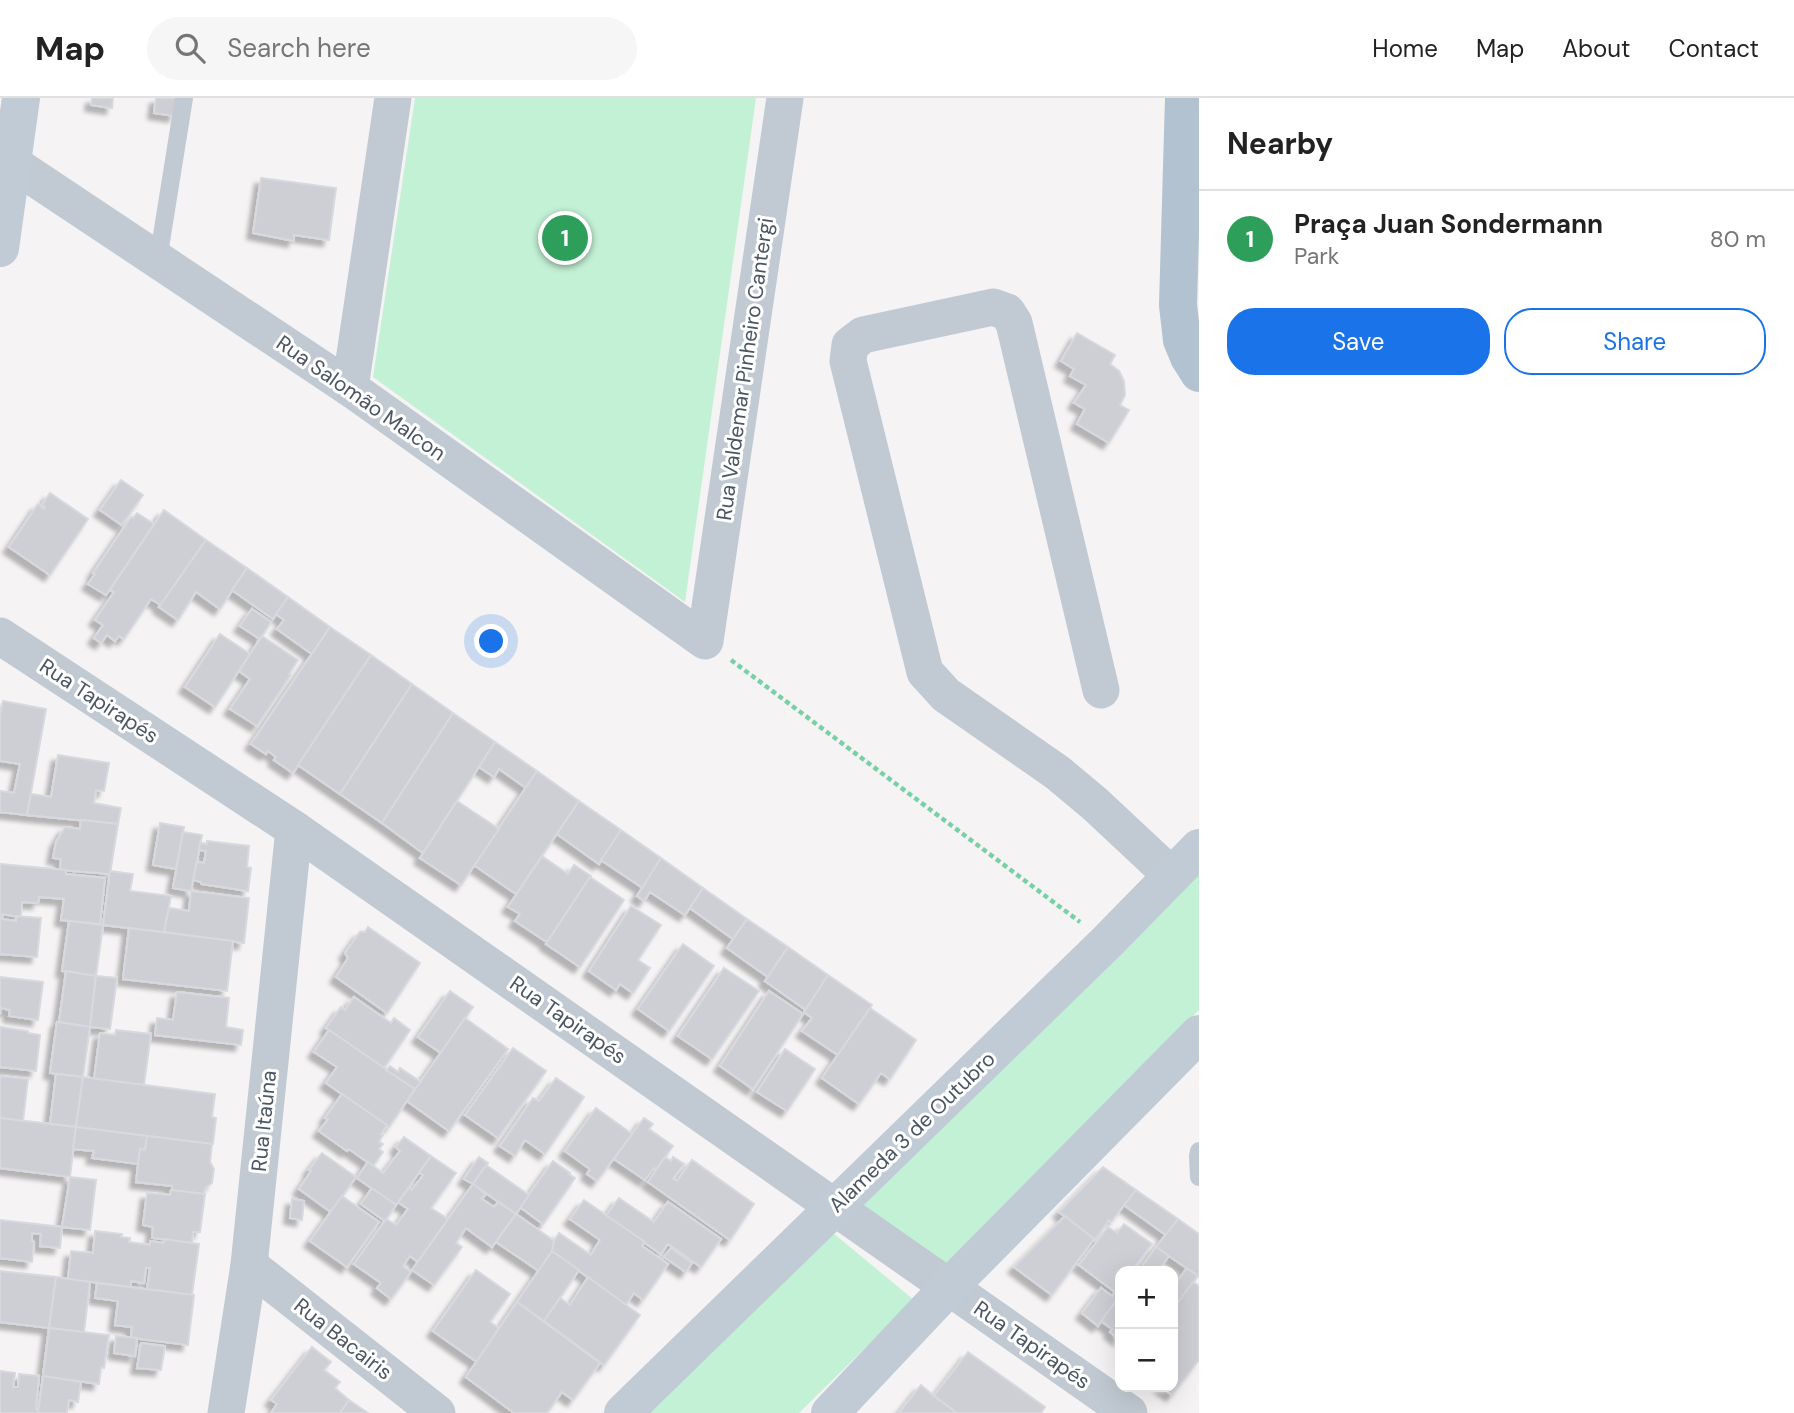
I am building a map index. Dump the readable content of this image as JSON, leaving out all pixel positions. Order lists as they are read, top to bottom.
{
  "streets": {
    "street": [
      "Rua Valdemar Pinheiro Cantergi",
      "Rua Salomão Malcon",
      "Rua Tapirapés",
      "Rua Itaúna",
      "Alameda 3 de Outubro",
      "Rua Bacairis"
    ]
  },
  "crossings": [
    ["Rua Valdemar Pinheiro Cantergi", "Rua Salomão Malcon"],
    ["Rua Tapirapés", "Rua Itaúna"],
    ["Rua Tapirapés", "Alameda 3 de Outubro"],
    ["Rua Itaúna", "Rua Bacairis"]
  ],
  "page": {
    "header": "Map",
    "search": "Search here",
    "nav": [
      "Home",
      "Map",
      "About",
      "Contact"
    ],
    "heading": "Nearby",
    "list": [
      {
        "mark": "1",
        "name": "Praça Juan Sondermann",
        "note": "Park",
        "value": "80 m"
      }
    ],
    "pins": "1",
    "buttons": ["Save", "Share"],
    "map_buttons": ["+", "−"]
  }
}
